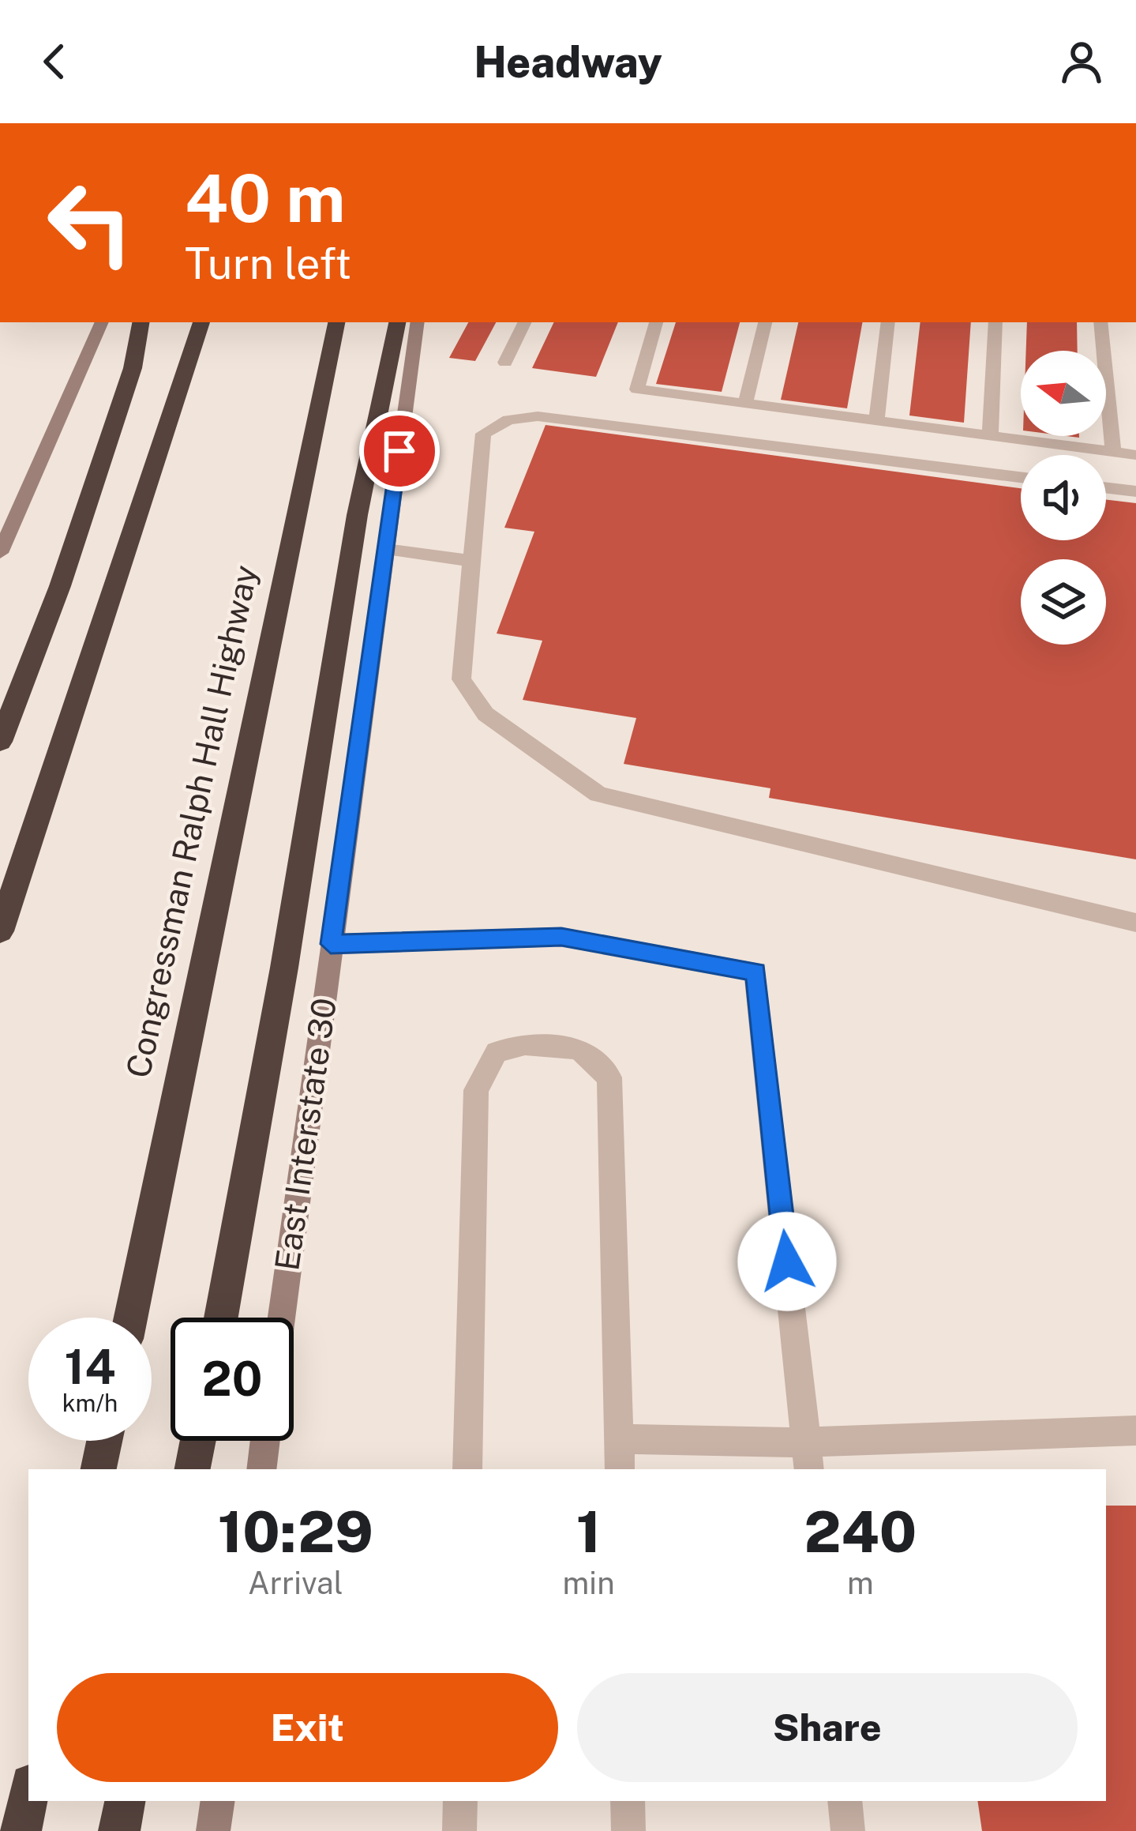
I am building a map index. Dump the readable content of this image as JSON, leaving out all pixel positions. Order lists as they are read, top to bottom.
{
  "streets": {
    "highway": ["Congressman Ralph Hall Highway"],
    "main road": ["East Interstate 30"]
  },
  "north": "left",
  "page": {
    "header": "Headway",
    "turn": ["40 m", "Turn left"],
    "speed": "14 km/h",
    "limit": "20",
    "eta": [
      "10:29",
      "Arrival",
      "1",
      "min",
      "240",
      "m"
    ],
    "buttons": ["Exit", "Share"]
  }
}
